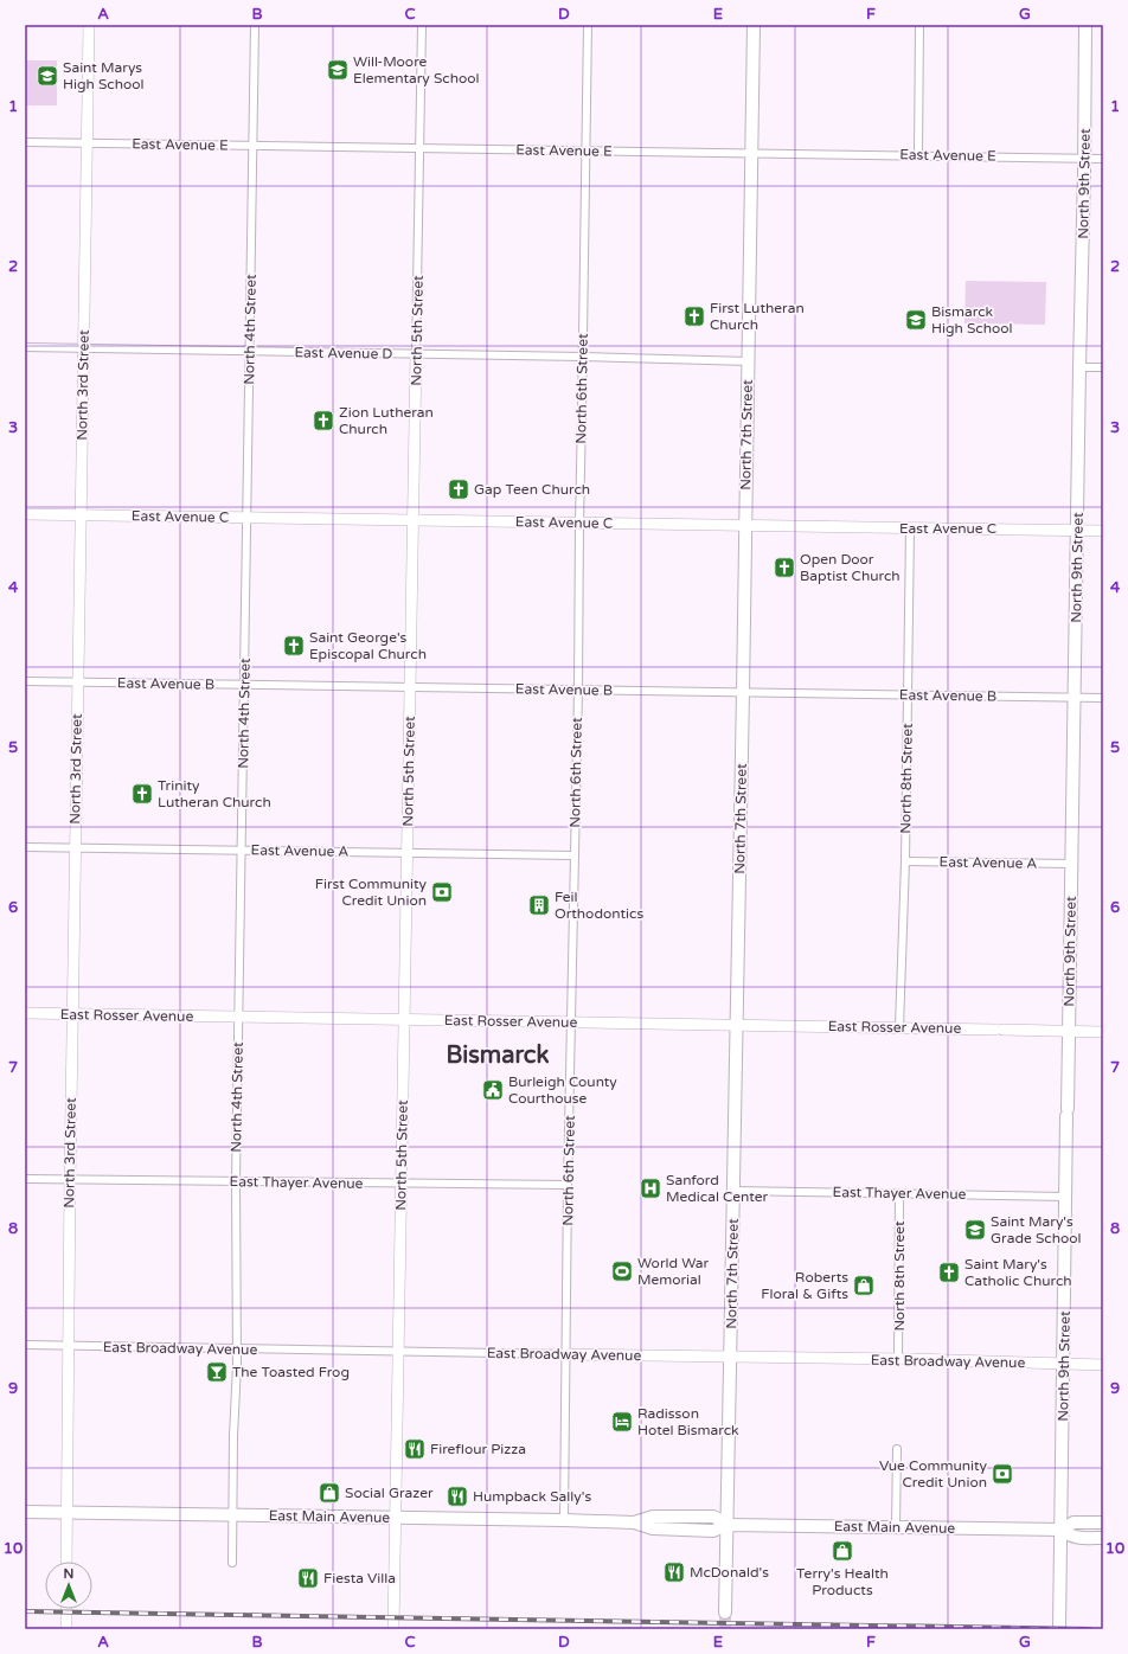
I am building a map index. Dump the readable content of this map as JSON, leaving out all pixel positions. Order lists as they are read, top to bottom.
{
  "streets": {
    "main road": ["North 9th Street", "North 7th Street", "East Main Avenue"],
    "street": [
      "East Avenue E",
      "North 4th Street",
      "North 5th Street",
      "East Avenue D",
      "North 3rd Street",
      "North 6th Street",
      "East Avenue C",
      "East Avenue B",
      "North 8th Street",
      "East Avenue A",
      "East Rosser Avenue",
      "East Thayer Avenue",
      "East Broadway Avenue"
    ]
  },
  "crossings": [
    ["East Avenue E", "North 9th Street"],
    ["East Avenue E", "North 4th Street"],
    ["East Avenue E", "North 5th Street"],
    ["East Avenue E", "North 3rd Street"],
    ["East Avenue E", "North 6th Street"],
    ["East Avenue E", "North 7th Street"],
    ["North 9th Street", "East Avenue C"],
    ["North 9th Street", "East Avenue B"],
    ["North 9th Street", "East Avenue A"],
    ["North 9th Street", "East Rosser Avenue"],
    ["North 9th Street", "East Thayer Avenue"],
    ["North 9th Street", "East Broadway Avenue"],
    ["North 9th Street", "East Main Avenue"],
    ["North 4th Street", "East Avenue D"],
    ["North 4th Street", "East Avenue C"],
    ["North 4th Street", "East Avenue B"],
    ["North 4th Street", "East Avenue A"],
    ["North 4th Street", "East Rosser Avenue"],
    ["North 4th Street", "East Thayer Avenue"],
    ["North 4th Street", "East Broadway Avenue"],
    ["North 4th Street", "East Main Avenue"],
    ["North 5th Street", "East Avenue D"],
    ["North 5th Street", "East Avenue C"],
    ["North 5th Street", "East Avenue B"],
    ["North 5th Street", "East Avenue A"],
    ["North 5th Street", "East Rosser Avenue"],
    ["North 5th Street", "East Thayer Avenue"],
    ["North 5th Street", "East Broadway Avenue"],
    ["North 5th Street", "East Main Avenue"],
    ["East Avenue D", "North 3rd Street"],
    ["East Avenue D", "North 6th Street"],
    ["East Avenue D", "North 7th Street"],
    ["North 3rd Street", "East Avenue C"],
    ["North 3rd Street", "East Avenue B"],
    ["North 3rd Street", "East Avenue A"],
    ["North 3rd Street", "East Rosser Avenue"],
    ["North 3rd Street", "East Thayer Avenue"],
    ["North 3rd Street", "East Broadway Avenue"],
    ["North 3rd Street", "East Main Avenue"],
    ["North 6th Street", "East Avenue C"],
    ["North 6th Street", "East Avenue B"],
    ["North 6th Street", "East Avenue A"],
    ["North 6th Street", "East Rosser Avenue"],
    ["North 6th Street", "East Thayer Avenue"],
    ["North 6th Street", "East Broadway Avenue"],
    ["North 6th Street", "East Main Avenue"],
    ["North 7th Street", "East Avenue C"],
    ["North 7th Street", "East Avenue B"],
    ["North 7th Street", "East Rosser Avenue"],
    ["North 7th Street", "East Thayer Avenue"],
    ["North 7th Street", "East Broadway Avenue"],
    ["North 7th Street", "East Main Avenue"],
    ["East Avenue C", "North 8th Street"],
    ["East Avenue B", "North 8th Street"],
    ["North 8th Street", "East Avenue A"],
    ["North 8th Street", "East Rosser Avenue"],
    ["North 8th Street", "East Thayer Avenue"],
    ["North 8th Street", "East Broadway Avenue"]
  ],
  "districts": ["Bismarck"],
  "places": {
    "school or university": [
      "Will-Moore Elementary School",
      "Saint Marys High School",
      "Bismarck High School",
      "Saint Mary's Grade School"
    ],
    "church": [
      "First Lutheran Church",
      "Zion Lutheran Church",
      "Gap Teen Church",
      "Open Door Baptist Church",
      "Saint George's Episcopal Church",
      "Trinity Lutheran Church",
      "Saint Mary's Catholic Church"
    ],
    "bank": ["First Community Credit Union", "Vue Community Credit Union"],
    "building": ["Feil Orthodontics"],
    "public building": ["Burleigh County Courthouse"],
    "hospital": ["Sanford Medical Center"],
    "sports": ["World War Memorial"],
    "shop": ["Roberts Floral & Gifts", "Social Grazer", "Terry's Health Products"],
    "bar": ["The Toasted Frog"],
    "hotel": ["Radisson Hotel Bismarck"],
    "restaurant": [
      "Fireflour Pizza",
      "Humpback Sally's",
      "McDonald's",
      "Fiesta Villa"
    ]
  },
  "north": "top",
  "grid": {
    "columns": [
      "A",
      "B",
      "C",
      "D",
      "E",
      "F",
      "G"
    ],
    "rows": [
      "1",
      "2",
      "3",
      "4",
      "5",
      "6",
      "7",
      "8",
      "9",
      "10"
    ]
  }
}
